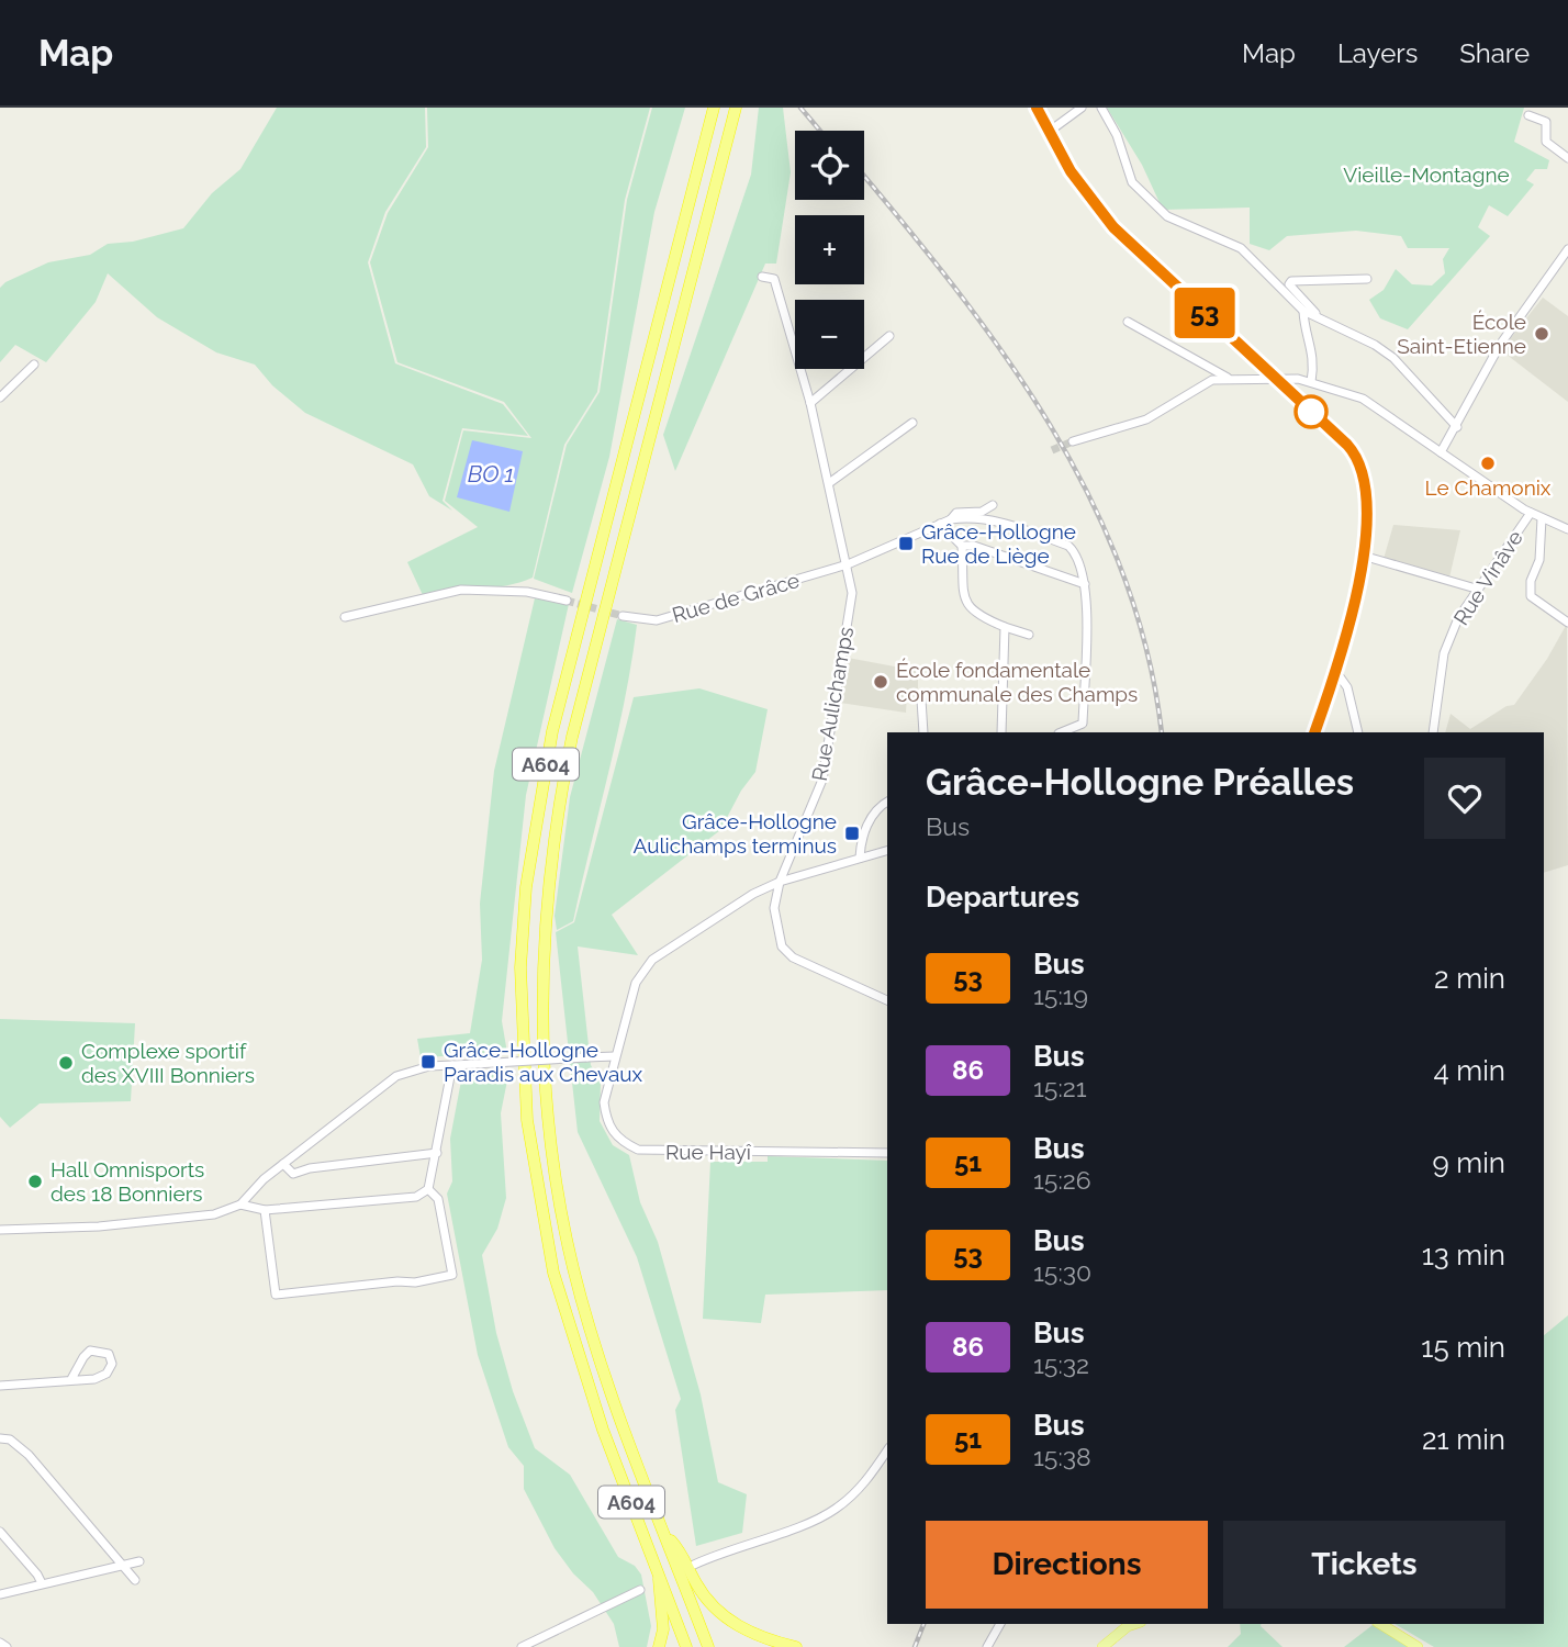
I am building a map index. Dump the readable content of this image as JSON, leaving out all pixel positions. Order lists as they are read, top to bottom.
{
  "streets": {
    "highway": ["A604"],
    "street": [
      "Rue Vinâve",
      "Rue de Grâce",
      "Rue Aulichamps",
      "Rue Hayî"
    ]
  },
  "crossings": [
    ["Rue de Grâce", "Rue Aulichamps"]
  ],
  "water": ["BO 1"],
  "parks": ["Vieille-Montagne"],
  "places": {
    "other": [
      "École Saint-Etienne",
      "Le Chamonix",
      "École fondamentale communale des Champs",
      "Complexe sportif des XVIII Bonniers",
      "Hall Omnisports des 18 Bonniers"
    ],
    "transit": ["Grâce-Hollogne Rue de Liège", "Grâce-Hollogne Aulichamps terminus", "Grâce-Hollogne Paradis aux Chevaux"]
  },
  "lines": ["bus line 53"],
  "page": {
    "header": "Map",
    "nav": ["Map", "Layers", "Share"],
    "on_map": "53",
    "map_buttons": ["+", "−"],
    "heading": [
      ["Grâce-Hollogne Préalles", "Bus"],
      "Departures"
    ],
    "list": [
      {
        "mark": "53",
        "name": "Bus",
        "note": "15:19",
        "value": "2 min"
      },
      {
        "mark": "86",
        "name": "Bus",
        "note": "15:21",
        "value": "4 min"
      },
      {
        "mark": "51",
        "name": "Bus",
        "note": "15:26",
        "value": "9 min"
      },
      {
        "mark": "53",
        "name": "Bus",
        "note": "15:30",
        "value": "13 min"
      },
      {
        "mark": "86",
        "name": "Bus",
        "note": "15:32",
        "value": "15 min"
      },
      {
        "mark": "51",
        "name": "Bus",
        "note": "15:38",
        "value": "21 min"
      }
    ],
    "buttons": ["Directions", "Tickets"]
  }
}
